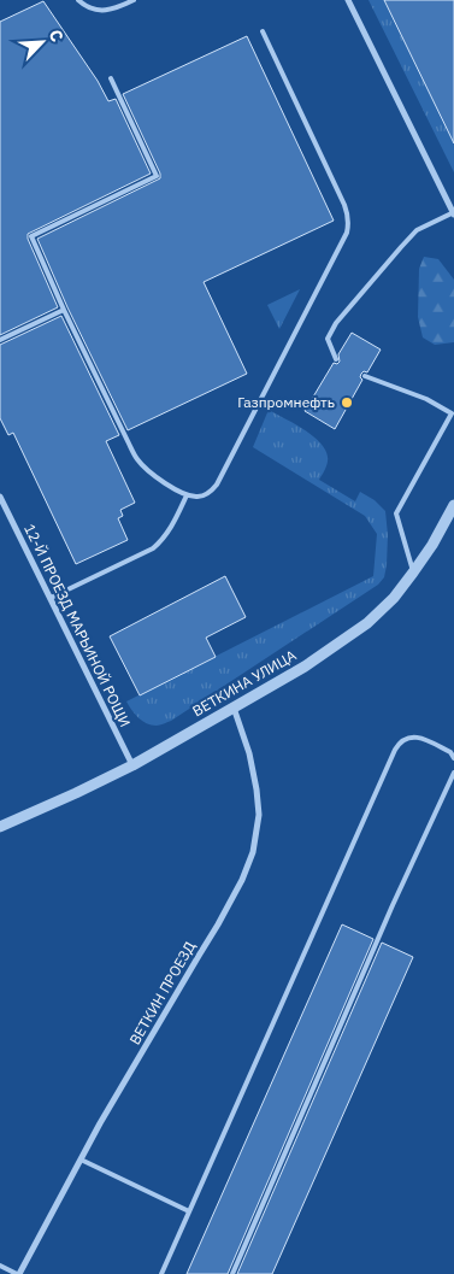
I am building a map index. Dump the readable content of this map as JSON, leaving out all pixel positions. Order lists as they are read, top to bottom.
{
  "streets": {
    "street": ["12-Й ПРОЕЗД МАРЬИНОЙ РОЩИ", "ВЕТКИНА УЛИЦА", "ВЕТКИН ПРОЕЗД"]
  },
  "crossings": [
    ["12-Й ПРОЕЗД МАРЬИНОЙ РОЩИ", "ВЕТКИНА УЛИЦА"],
    ["ВЕТКИНА УЛИЦА", "ВЕТКИН ПРОЕЗД"]
  ],
  "places": ["Газпромнефть"],
  "north": "top right"
}
